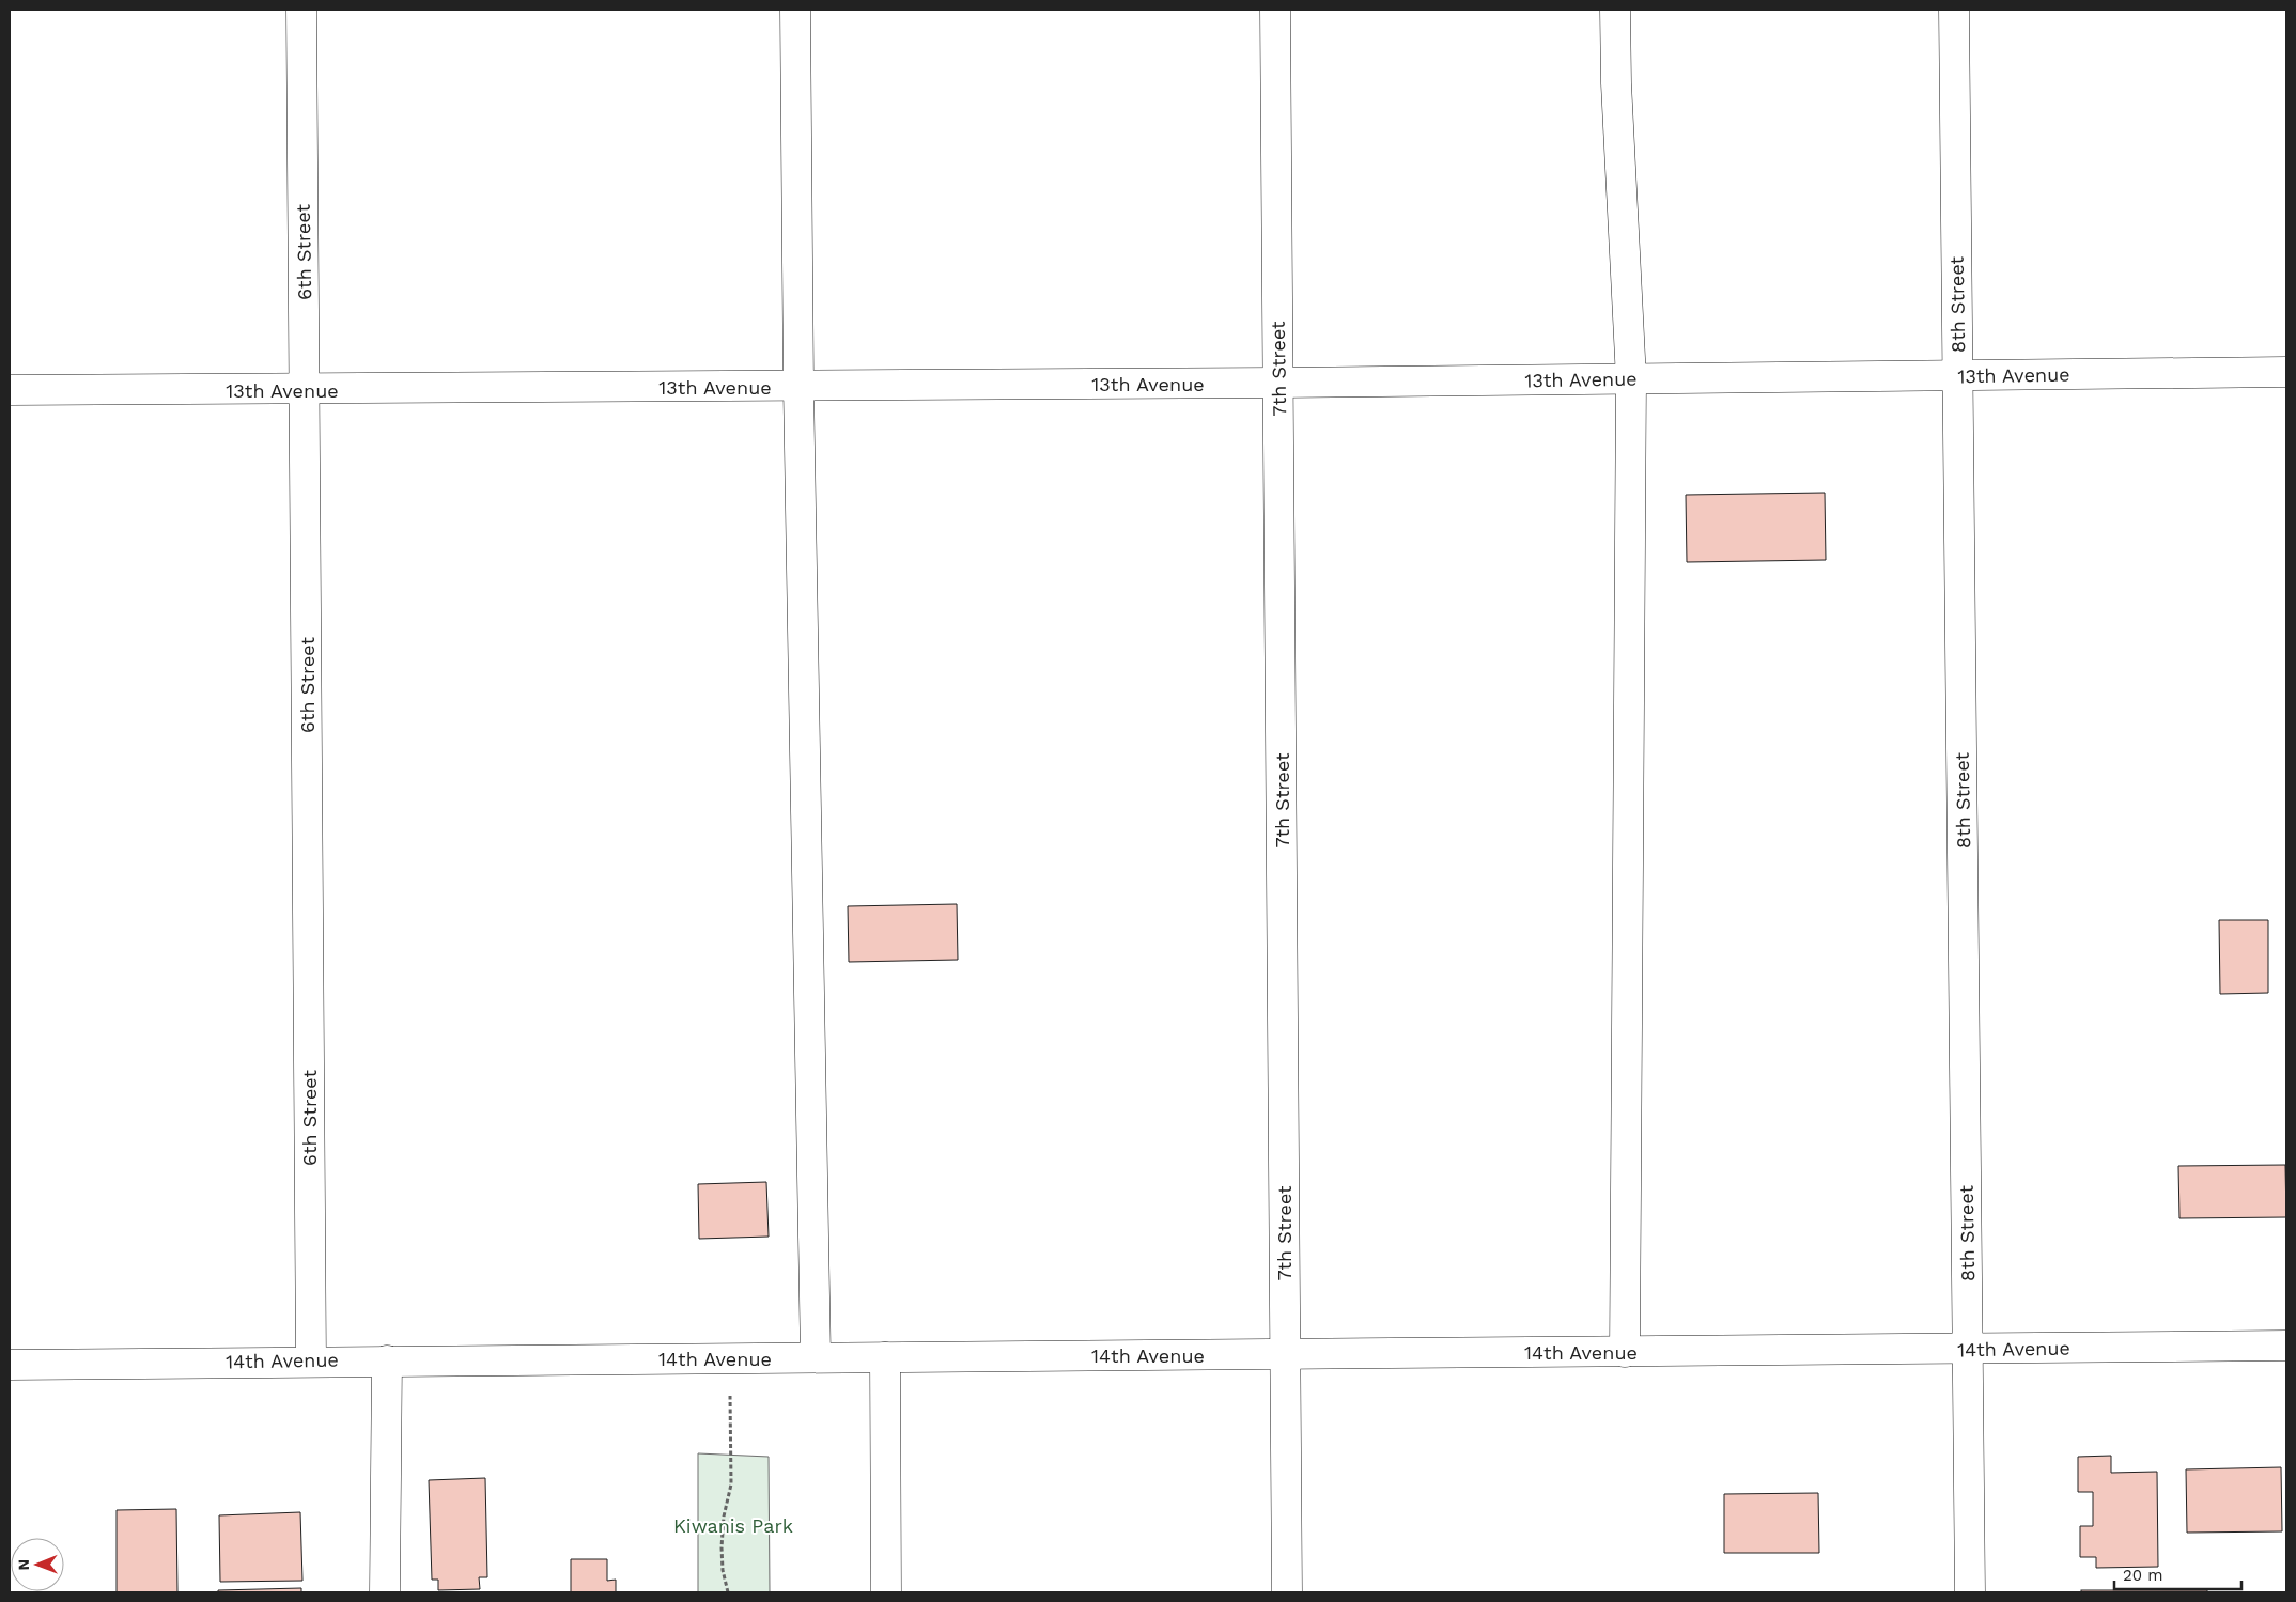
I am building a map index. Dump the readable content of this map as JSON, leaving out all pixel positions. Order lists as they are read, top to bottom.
{
  "streets": {
    "street": [
      "6th Street",
      "8th Street",
      "7th Street",
      "13th Avenue",
      "14th Avenue"
    ]
  },
  "crossings": [
    ["6th Street", "13th Avenue"],
    ["6th Street", "14th Avenue"],
    ["8th Street", "13th Avenue"],
    ["8th Street", "14th Avenue"],
    ["7th Street", "13th Avenue"],
    ["7th Street", "14th Avenue"]
  ],
  "parks": ["Kiwanis Park"],
  "scale_bar": "20 m",
  "north": "left"
}
